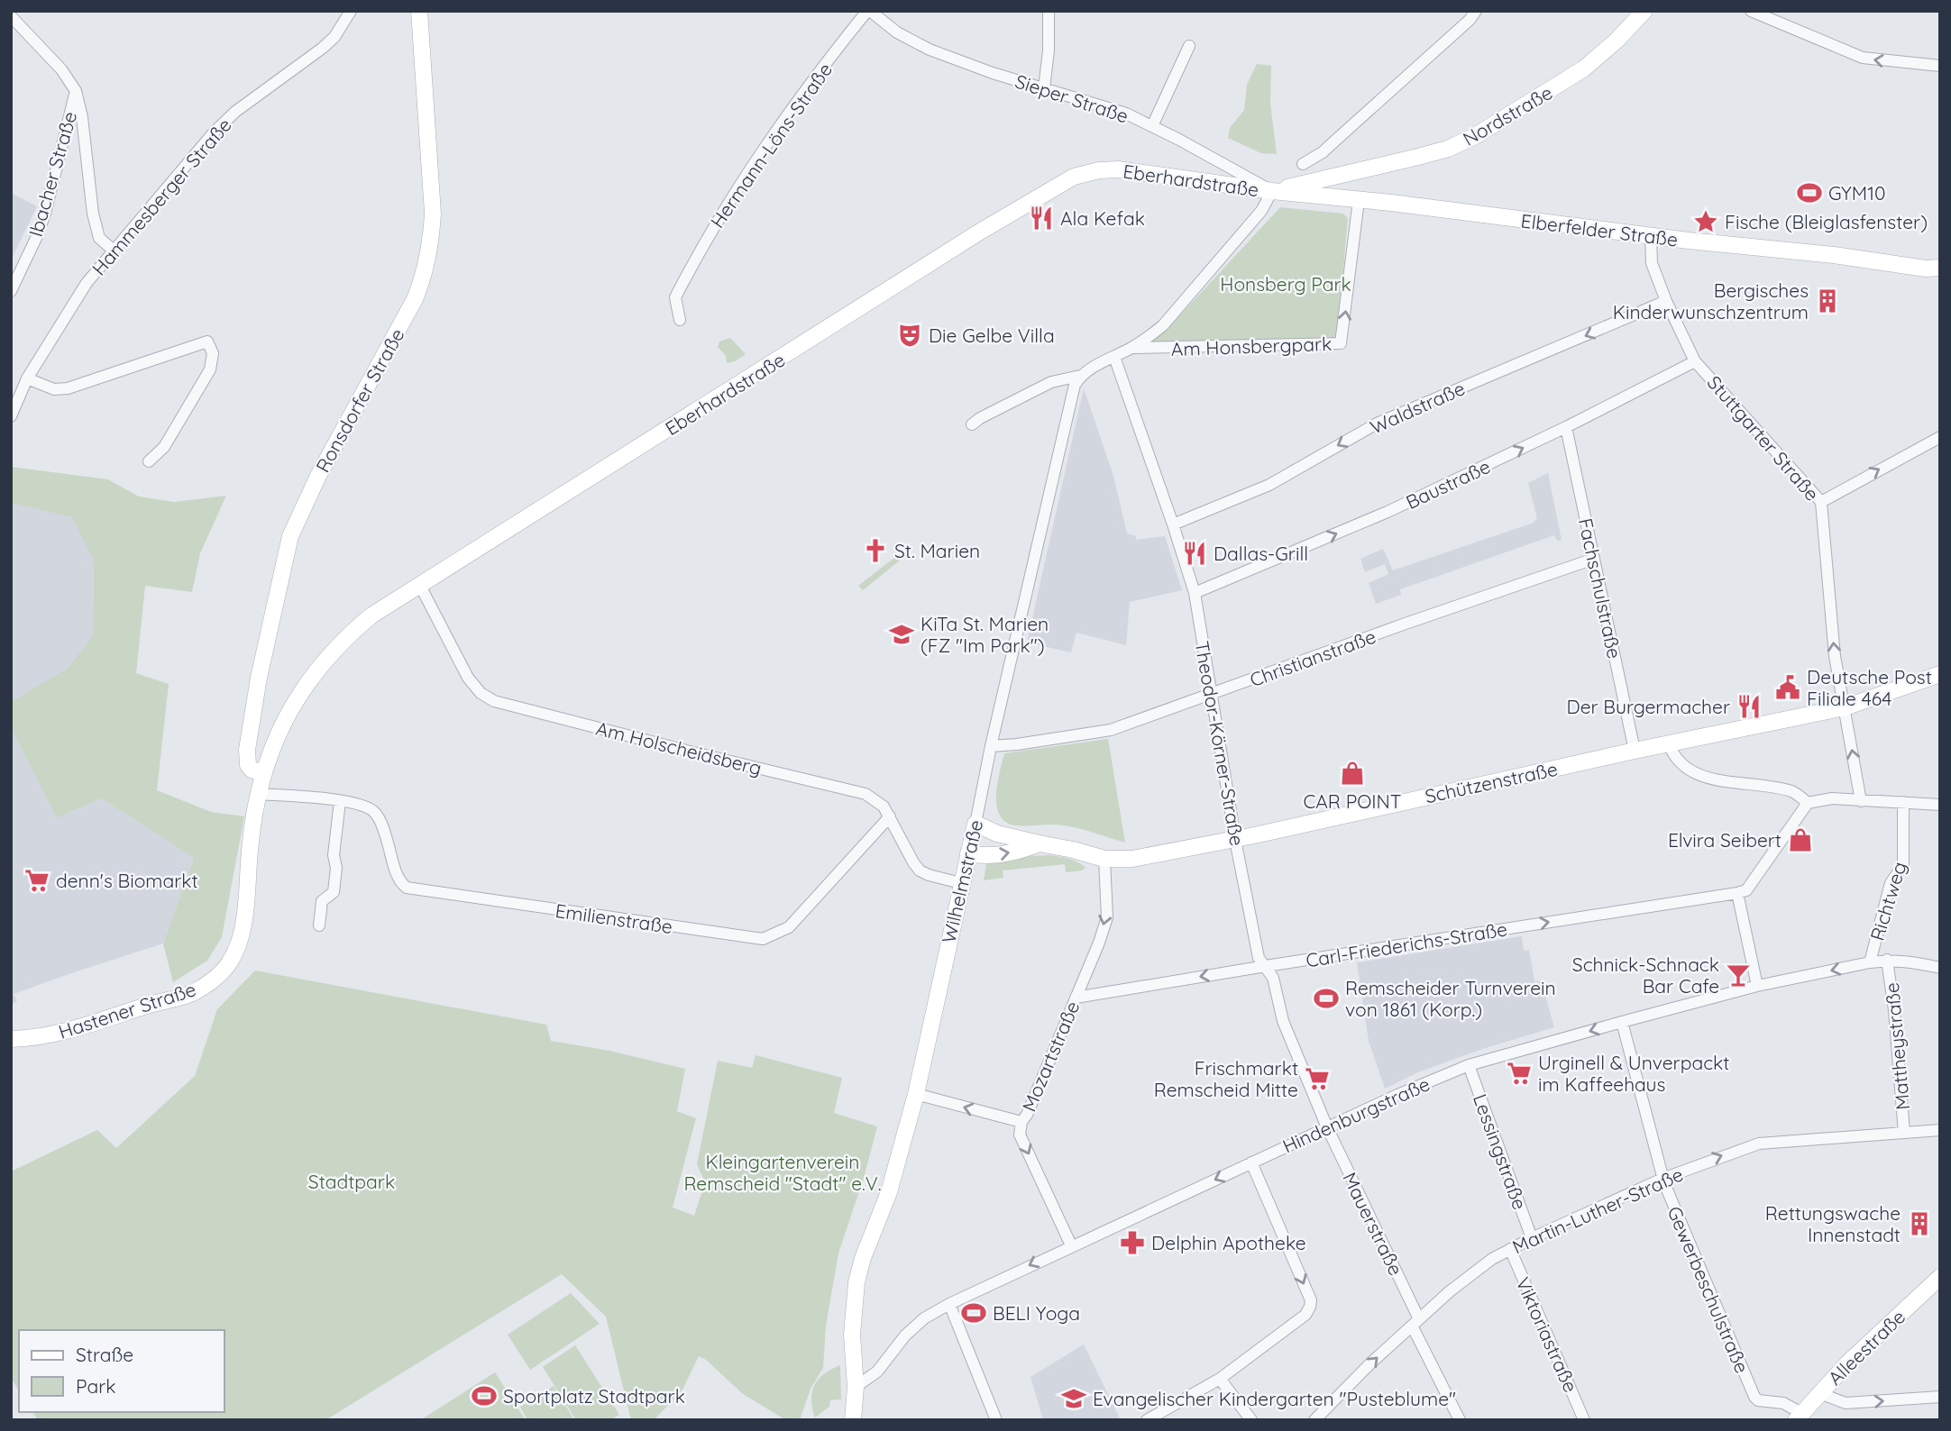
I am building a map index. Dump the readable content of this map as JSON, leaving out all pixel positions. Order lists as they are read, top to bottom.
{
  "streets": {
    "main road": [
      "Nordstraße",
      "Eberhardstraße",
      "Elberfelder Straße",
      "Ronsdorfer Straße",
      "Schützenstraße",
      "Wilhelmstraße",
      "Hastener Straße",
      "Alleestraße"
    ],
    "street": [
      "Sieper Straße",
      "Hermann-Löns-Straße",
      "Ibacher Straße",
      "Hammesberger Straße",
      "Am Honsbergpark",
      "Waldstraße",
      "Stuttgarter Straße",
      "Baustraße",
      "Fachschulstraße",
      "Christianstraße",
      "Theodor-Körner-Straße",
      "Am Holscheidsberg",
      "Richtweg",
      "Emilienstraße",
      "Carl-Friederichs-Straße",
      "Mattheystraße",
      "Mozartstraße",
      "Hindenburgstraße",
      "Lessingstraße",
      "Martin-Luther-Straße",
      "Mauerstraße",
      "Gewerbeschulstraße",
      "Viktoriastraße"
    ]
  },
  "crossings": [
    ["Sieper Straße", "Nordstraße"],
    ["Sieper Straße", "Hermann-Löns-Straße"],
    ["Sieper Straße", "Eberhardstraße"],
    ["Sieper Straße", "Elberfelder Straße"],
    ["Nordstraße", "Eberhardstraße"],
    ["Nordstraße", "Elberfelder Straße"],
    ["Ibacher Straße", "Hammesberger Straße"],
    ["Eberhardstraße", "Elberfelder Straße"],
    ["Eberhardstraße", "Ronsdorfer Straße"],
    ["Eberhardstraße", "Am Holscheidsberg"],
    ["Eberhardstraße", "Hastener Straße"],
    ["Elberfelder Straße", "Am Honsbergpark"],
    ["Elberfelder Straße", "Stuttgarter Straße"],
    ["Ronsdorfer Straße", "Hastener Straße"],
    ["Waldstraße", "Stuttgarter Straße"],
    ["Waldstraße", "Theodor-Körner-Straße"],
    ["Stuttgarter Straße", "Baustraße"],
    ["Stuttgarter Straße", "Schützenstraße"],
    ["Baustraße", "Fachschulstraße"],
    ["Baustraße", "Theodor-Körner-Straße"],
    ["Fachschulstraße", "Christianstraße"],
    ["Fachschulstraße", "Schützenstraße"],
    ["Christianstraße", "Theodor-Körner-Straße"],
    ["Christianstraße", "Wilhelmstraße"],
    ["Theodor-Körner-Straße", "Schützenstraße"],
    ["Theodor-Körner-Straße", "Carl-Friederichs-Straße"],
    ["Theodor-Körner-Straße", "Hindenburgstraße"],
    ["Theodor-Körner-Straße", "Mauerstraße"],
    ["Am Holscheidsberg", "Wilhelmstraße"],
    ["Am Holscheidsberg", "Emilienstraße"],
    ["Schützenstraße", "Wilhelmstraße"],
    ["Schützenstraße", "Mozartstraße"],
    ["Wilhelmstraße", "Hindenburgstraße"],
    ["Richtweg", "Hindenburgstraße"],
    ["Emilienstraße", "Hastener Straße"],
    ["Carl-Friederichs-Straße", "Mozartstraße"],
    ["Mattheystraße", "Hindenburgstraße"],
    ["Mattheystraße", "Martin-Luther-Straße"],
    ["Mozartstraße", "Hindenburgstraße"],
    ["Hindenburgstraße", "Lessingstraße"],
    ["Hindenburgstraße", "Mauerstraße"],
    ["Hindenburgstraße", "Gewerbeschulstraße"],
    ["Lessingstraße", "Martin-Luther-Straße"],
    ["Martin-Luther-Straße", "Mauerstraße"],
    ["Martin-Luther-Straße", "Gewerbeschulstraße"],
    ["Martin-Luther-Straße", "Viktoriastraße"],
    ["Gewerbeschulstraße", "Alleestraße"]
  ],
  "one_way": [
    "Waldstraße",
    "Stuttgarter Straße",
    "Baustraße",
    "Mozartstraße",
    "Hindenburgstraße",
    "Martin-Luther-Straße"
  ],
  "parks": ["Honsberg Park", "Kleingartenverein Remscheid \"Stadt\" e.V.", "Stadtpark"],
  "places": {
    "sports": [
      "GYM10",
      "Remscheider Turnverein von 1861 (Korp.)",
      "BELI Yoga",
      "Sportplatz Stadtpark"
    ],
    "restaurant": ["Ala Kefak", "Dallas-Grill", "Der Burgermacher"],
    "place": ["Fische (Bleiglasfenster)"],
    "building": ["Bergisches Kinderwunschzentrum", "Rettungswache Innenstadt"],
    "theatre": ["Die Gelbe Villa"],
    "church": ["St. Marien"],
    "school or university": ["KiTa St. Marien (FZ \"Im Park\")", "Evangelischer Kindergarten \"Pusteblume\""],
    "public building": ["Deutsche Post Filiale 464"],
    "shop": ["CAR POINT", "Elvira Seibert"],
    "supermarket": ["denn's Biomarkt", "Urginell & Unverpackt im Kaffeehaus", "Frischmarkt Remscheid Mitte"],
    "bar": ["Schnick-Schnack Bar Cafe"],
    "pharmacy": ["Delphin Apotheke"]
  },
  "legend": ["Straße", "Park"]
}
